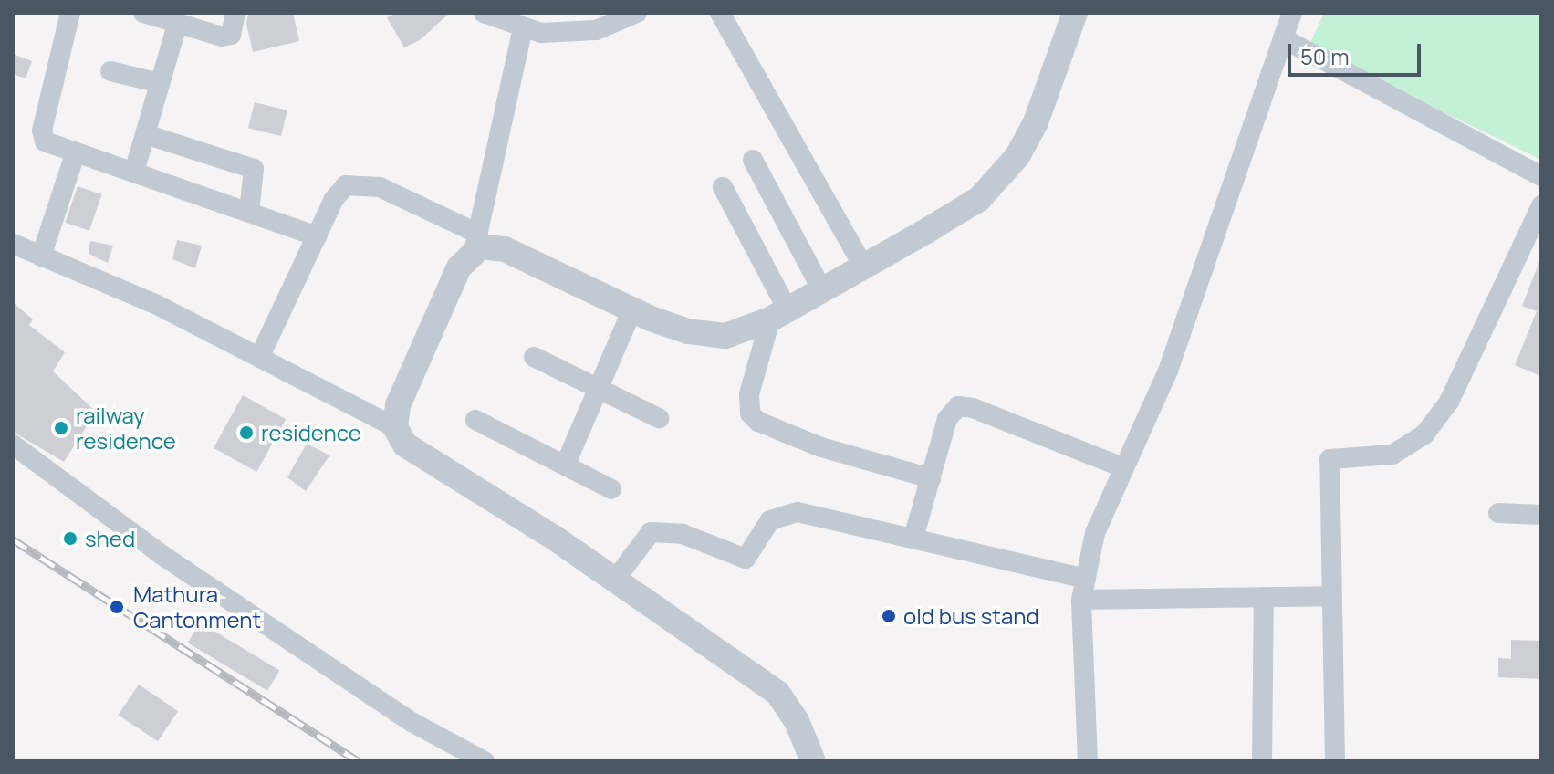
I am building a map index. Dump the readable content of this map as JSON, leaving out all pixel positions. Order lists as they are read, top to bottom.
{
  "places": [
    "railway residence",
    "residence",
    "shed",
    "Mathura Cantonment",
    "old bus stand"
  ],
  "scale_bar": "50 m"
}
